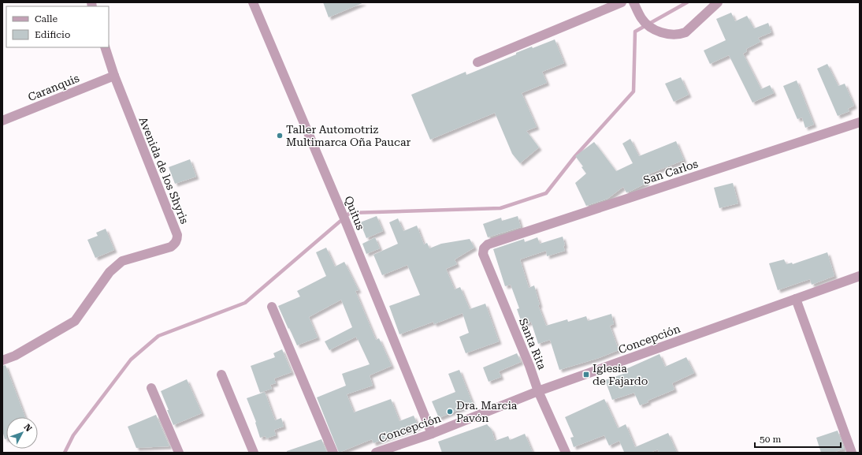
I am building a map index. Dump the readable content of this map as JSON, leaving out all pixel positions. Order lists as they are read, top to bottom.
{
  "streets": {
    "street": [
      "Caranquis",
      "Avenida de los Shyris",
      "San Carlos",
      "Quitus",
      "Concepción",
      "Santa Rita"
    ]
  },
  "crossings": [
    ["Caranquis", "Avenida de los Shyris"],
    ["San Carlos", "Santa Rita"],
    ["Quitus", "Concepción"],
    ["Concepción", "Santa Rita"]
  ],
  "places": {
    "other": ["Taller Automotriz Multimarca Oña Paucar", "Dra. Marcia Pavón"],
    "transit": ["Iglesia de Fajardo"]
  },
  "legend": ["Calle", "Edificio"],
  "scale_bar": "50 m",
  "north": "top right"
}
